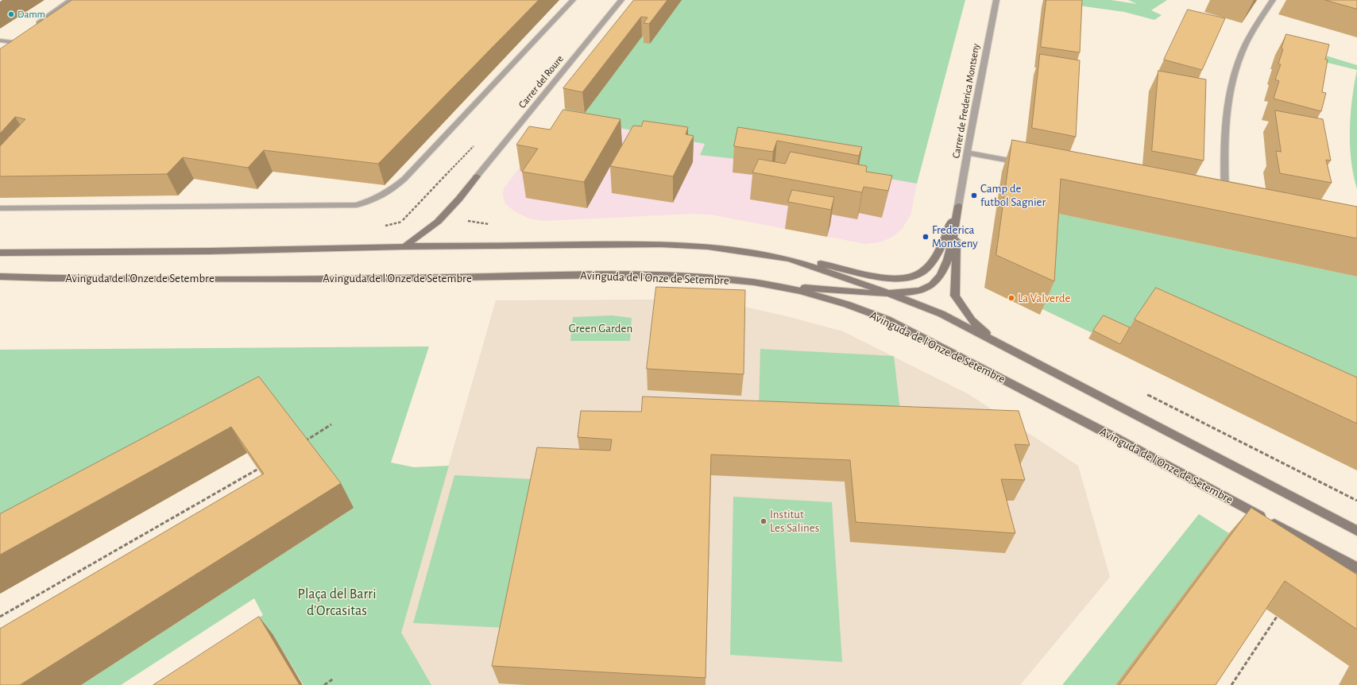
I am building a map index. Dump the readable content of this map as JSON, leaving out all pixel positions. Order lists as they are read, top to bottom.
{
  "streets": {
    "main road": ["Avinguda de l'Onze de Setembre"],
    "street": ["Carrer del Roure", "Carrer de Frederica Montseny"]
  },
  "parks": ["Green Garden", "Plaça del Barri d'Orcasitas"],
  "places": [
    "Damm",
    "Camp de futbol Sagnier",
    "Frederica Montseny",
    "La Valverde",
    "Institut Les Salines"
  ]
}
